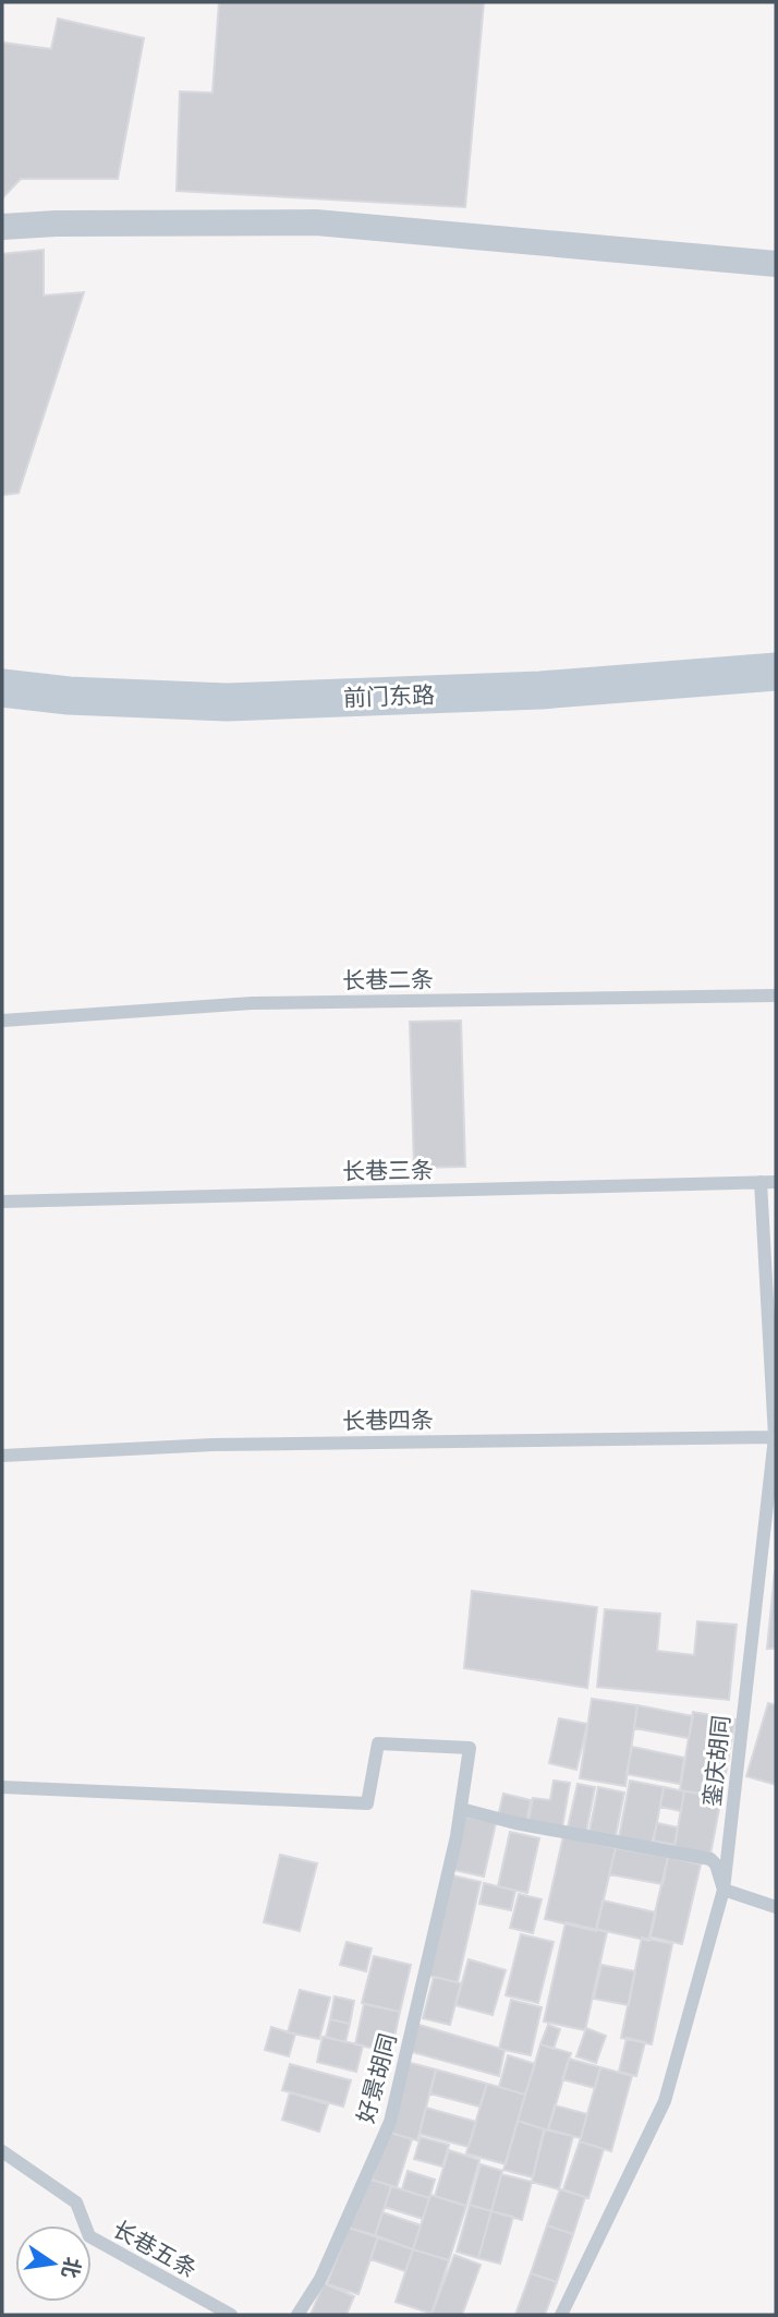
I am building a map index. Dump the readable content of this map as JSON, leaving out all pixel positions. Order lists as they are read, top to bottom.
{
  "streets": {
    "main road": ["前门东路"],
    "lane": [
      "长巷二条",
      "长巷三条",
      "长巷四条",
      "銮庆胡同",
      "好景胡同",
      "长巷五条"
    ]
  },
  "crossings": [
    ["长巷三条", "銮庆胡同"],
    ["长巷四条", "銮庆胡同"]
  ],
  "north": "right"
}
